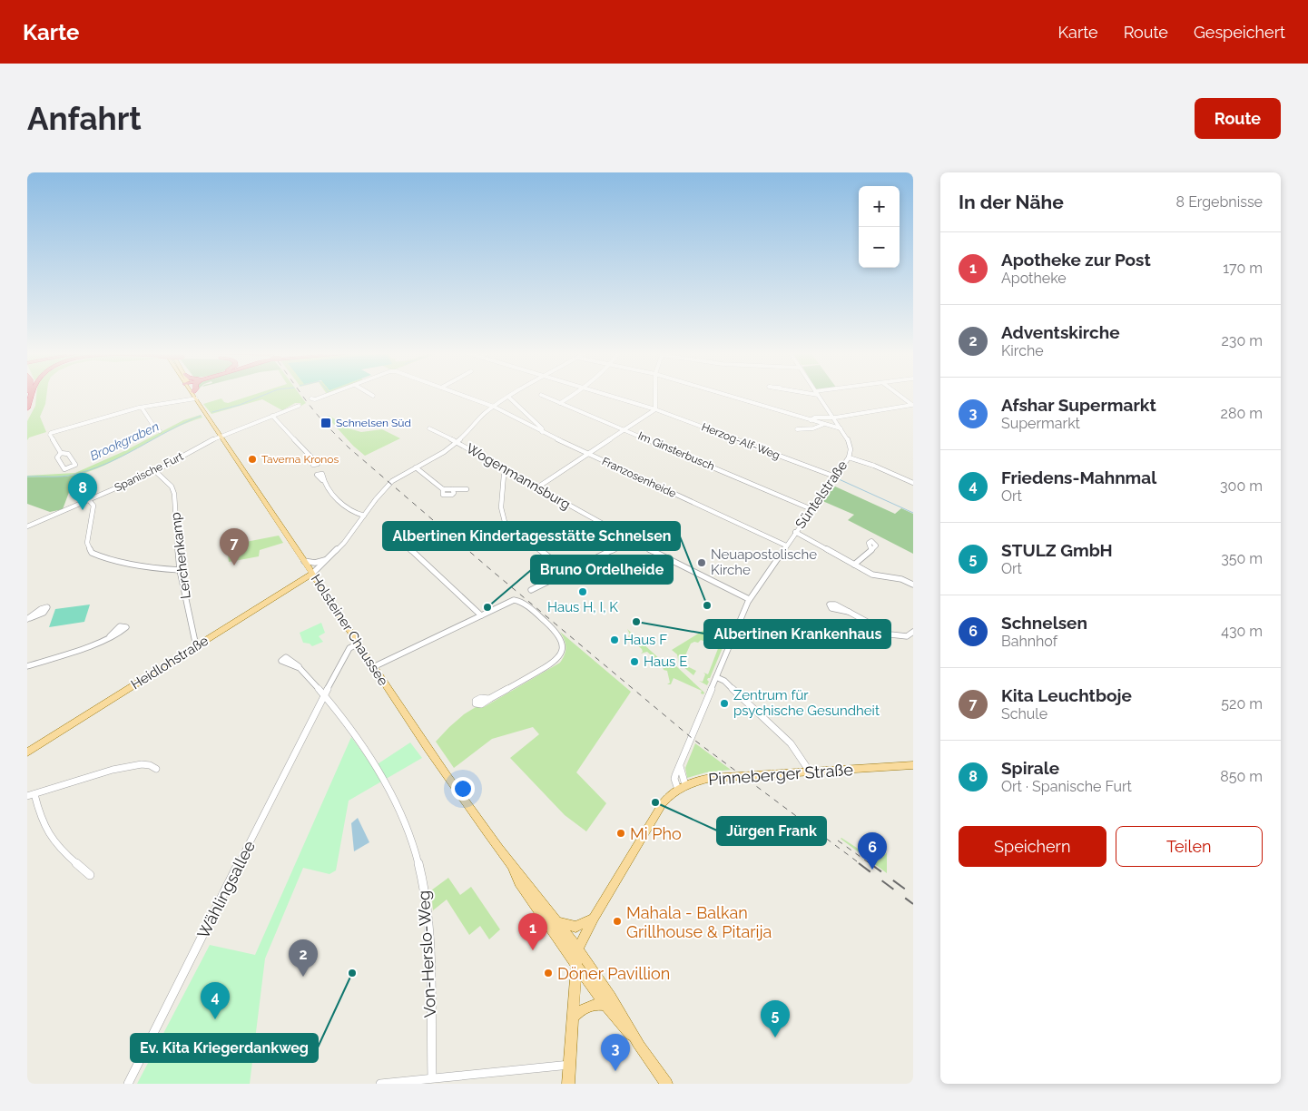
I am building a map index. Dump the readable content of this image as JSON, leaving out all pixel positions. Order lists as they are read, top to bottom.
{
  "streets": {
    "main road": ["Holsteiner Chaussee", "Heidlohstraße", "Pinneberger Straße"],
    "street": [
      "Herzog-Alf-Weg",
      "Im Ginsterbusch",
      "Spanische Furt",
      "Wogenmannsburg",
      "Franzosenheide",
      "Süntelstraße",
      "Lerchenkamp",
      "Wählingsallee",
      "Von-Herslo-Weg"
    ]
  },
  "crossings": [
    ["Herzog-Alf-Weg", "Süntelstraße"],
    ["Im Ginsterbusch", "Süntelstraße"],
    ["Spanische Furt", "Lerchenkamp"],
    ["Spanische Furt", "Holsteiner Chaussee"],
    ["Wogenmannsburg", "Süntelstraße"],
    ["Franzosenheide", "Süntelstraße"],
    ["Süntelstraße", "Pinneberger Straße"],
    ["Lerchenkamp", "Heidlohstraße"],
    ["Holsteiner Chaussee", "Heidlohstraße"],
    ["Holsteiner Chaussee", "Wählingsallee"],
    ["Wählingsallee", "Von-Herslo-Weg"]
  ],
  "water": ["Brookgraben"],
  "places": {
    "transit": ["Schnelsen Süd"],
    "other": [
      "Taverna Kronos",
      "Neuapostolische Kirche",
      "Haus H, I, K",
      "Albertinen Kindertagesstätte Schnelsen",
      "Bruno Ordelheide",
      "Albertinen Krankenhaus",
      "Haus F",
      "Haus E",
      "Zentrum für psychische Gesundheit",
      "Jürgen Frank",
      "Mi Pho",
      "Mahala - Balkan Grillhouse & Pitarija",
      "Ev. Kita Kriegerdankweg",
      "Döner Pavillion"
    ]
  },
  "page": {
    "header": "Karte",
    "nav": ["Karte", "Route", "Gespeichert"],
    "buttons": [
      "Route",
      ["Speichern", "Teilen"]
    ],
    "title": "Anfahrt",
    "heading": ["In der Nähe", "8 Ergebnisse"],
    "map_buttons": ["+", "−"],
    "list": [
      {
        "mark": "1",
        "name": "Apotheke zur Post",
        "note": "Apotheke",
        "value": "170 m"
      },
      {
        "mark": "2",
        "name": "Adventskirche",
        "note": "Kirche",
        "value": "230 m"
      },
      {
        "mark": "3",
        "name": "Afshar Supermarkt",
        "note": "Supermarkt",
        "value": "280 m"
      },
      {
        "mark": "4",
        "name": "Friedens-Mahnmal",
        "note": "Ort",
        "value": "300 m"
      },
      {
        "mark": "5",
        "name": "STULZ GmbH",
        "note": "Ort",
        "value": "350 m"
      },
      {
        "mark": "6",
        "name": "Schnelsen",
        "note": "Bahnhof",
        "value": "430 m"
      },
      {
        "mark": "7",
        "name": "Kita Leuchtboje",
        "note": "Schule",
        "value": "520 m"
      },
      {
        "mark": "8",
        "name": "Spirale",
        "note": "Ort · Spanische Furt",
        "value": "850 m"
      }
    ],
    "pins": [
      "8",
      "7",
      "6",
      "1",
      "2",
      "4",
      "5",
      "3"
    ]
  }
}
